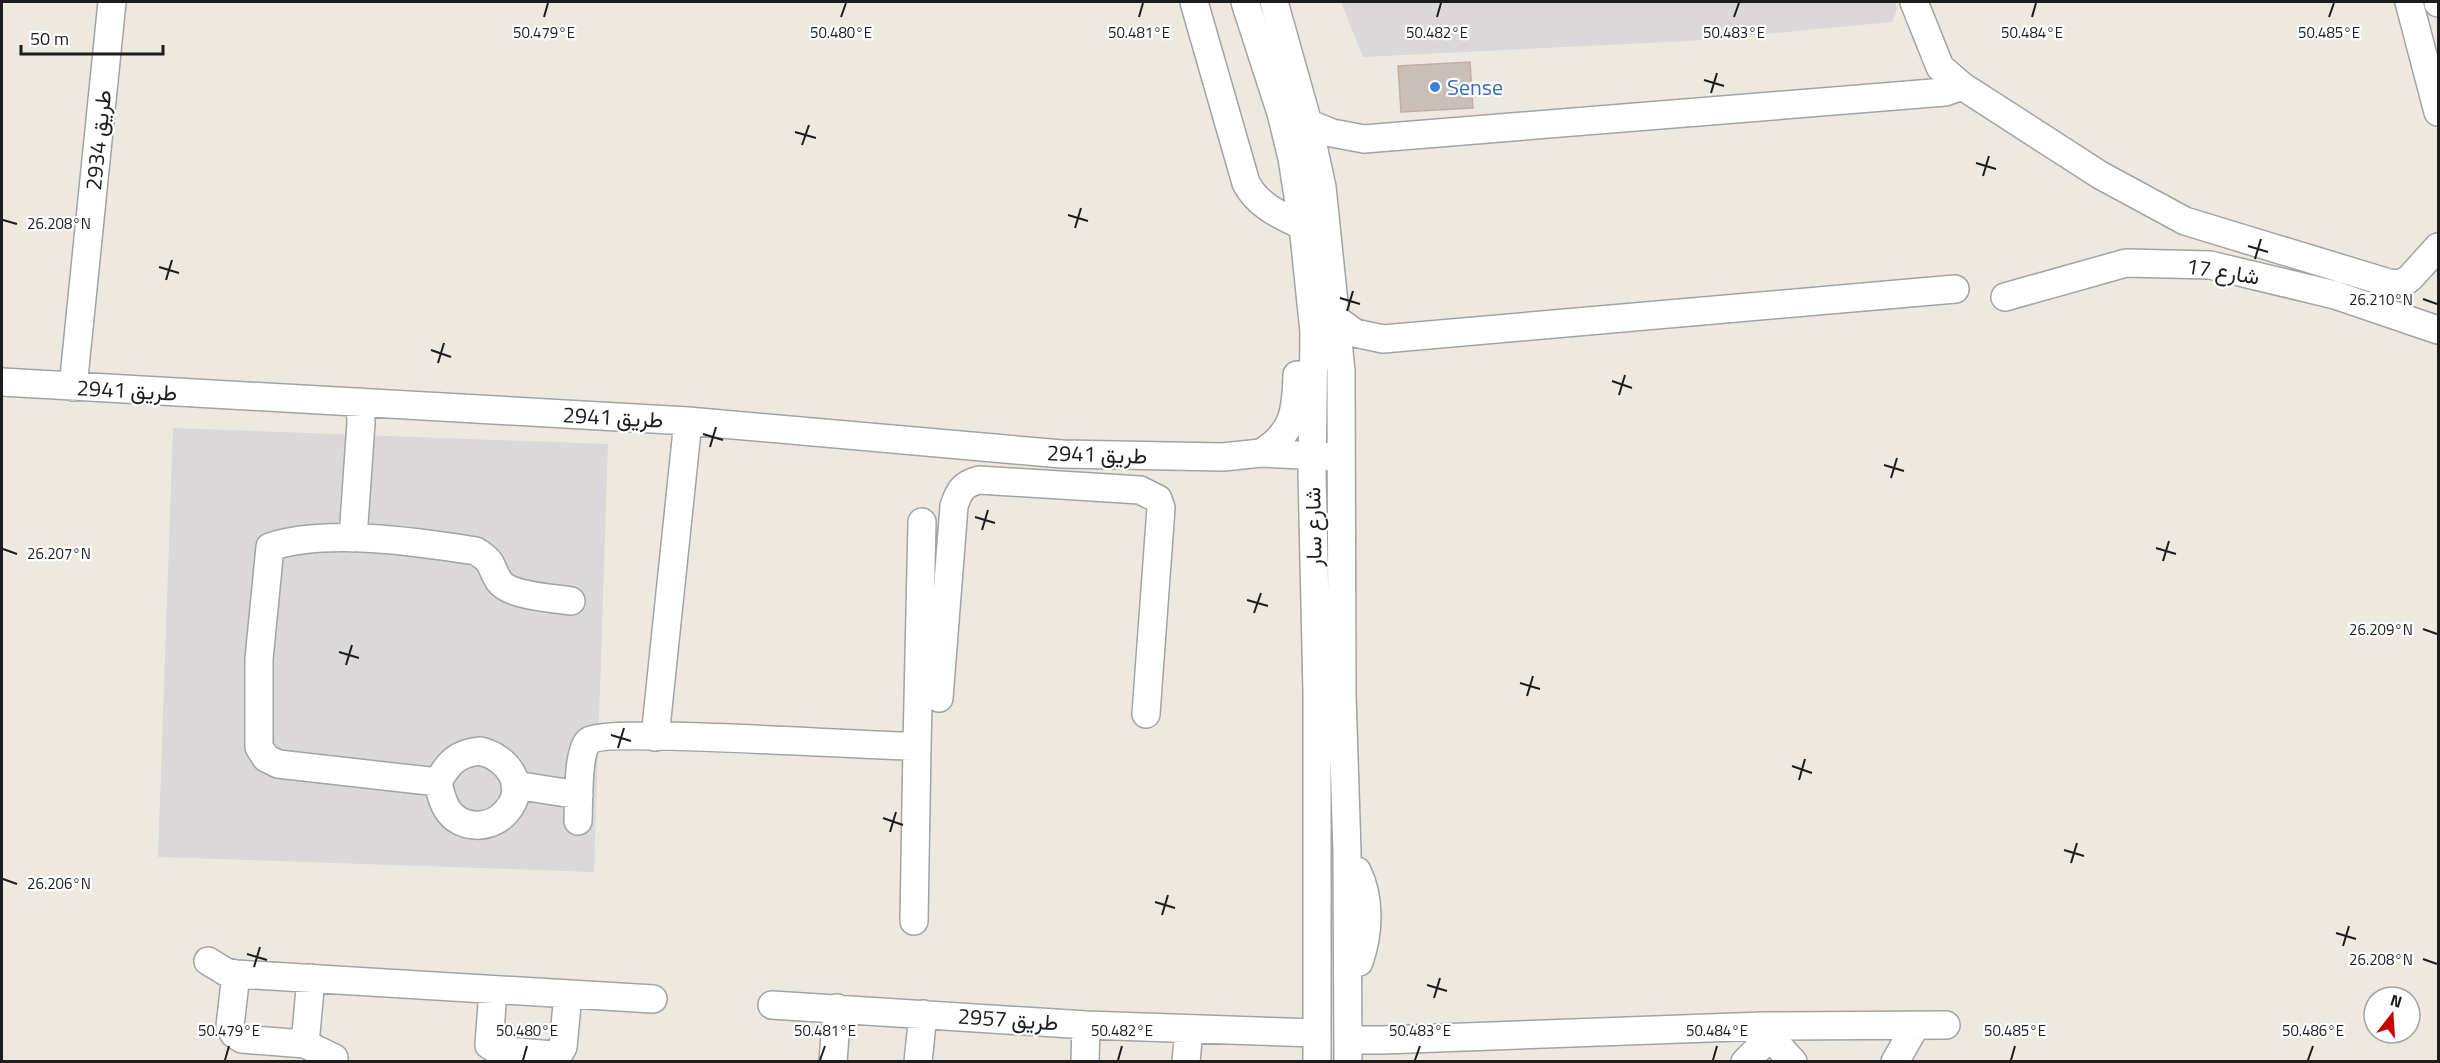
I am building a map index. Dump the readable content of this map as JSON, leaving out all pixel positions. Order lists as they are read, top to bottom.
{
  "streets": {
    "street": [
      "طريق 2934",
      "شارع 17",
      "طريق 2941",
      "شارع سار",
      "طريق 2957"
    ]
  },
  "crossings": [
    ["طريق 2934", "طريق 2941"],
    ["طريق 2941", "شارع سار"],
    ["شارع سار", "طريق 2957"]
  ],
  "places": ["Sense"],
  "scale_bar": "50 m",
  "north": "top",
  "coordinates": [
    "50.479°E",
    "50.480°E",
    "50.481°E",
    "50.482°E",
    "50.483°E",
    "50.484°E",
    "50.485°E",
    "26.208°N",
    "26.210°N",
    "26.207°N",
    "26.209°N",
    "26.206°N",
    "50.486°E"
  ]
}
